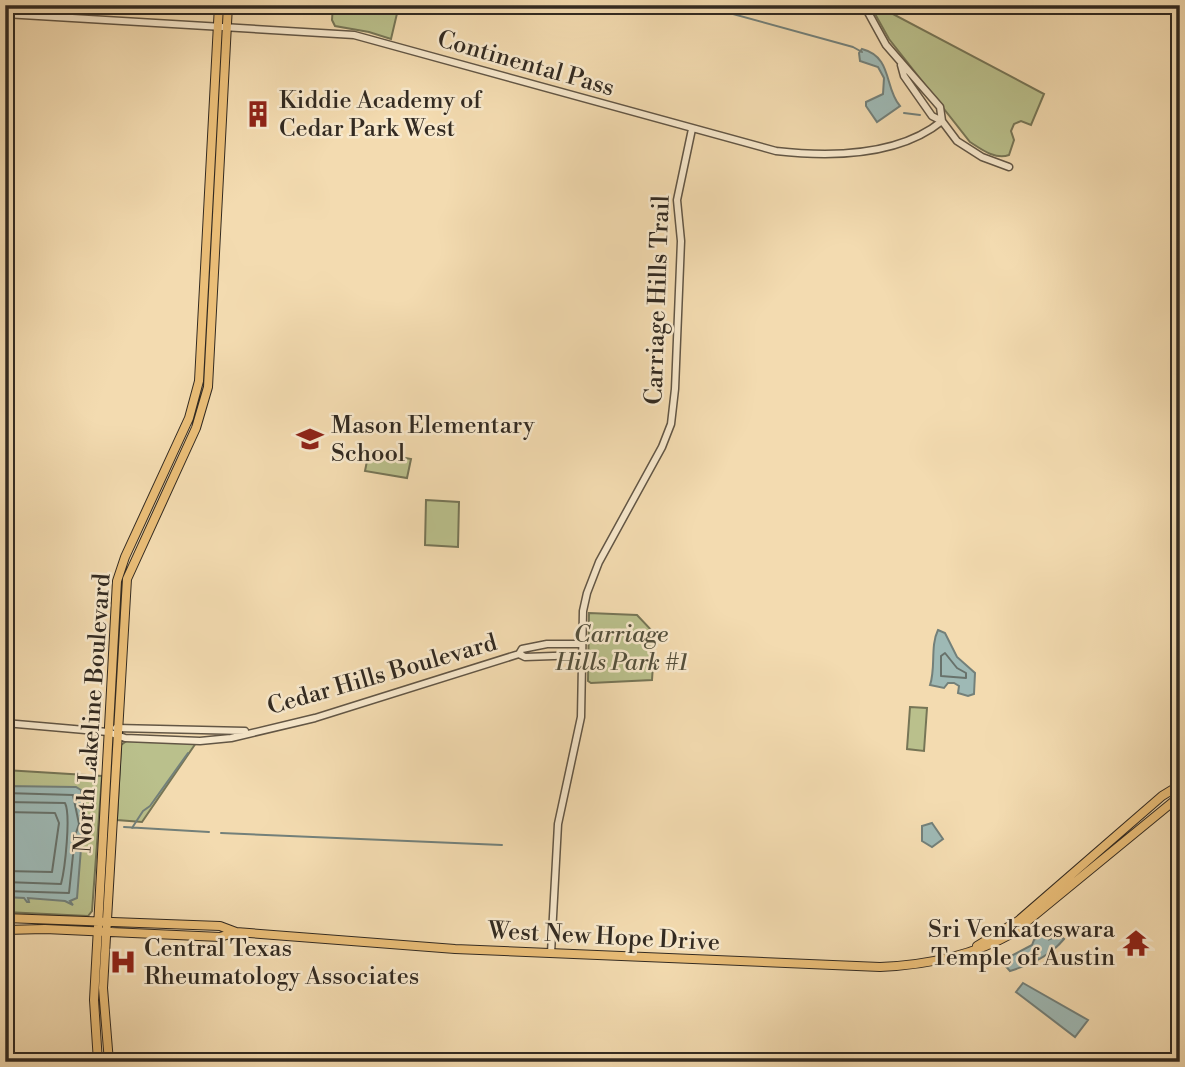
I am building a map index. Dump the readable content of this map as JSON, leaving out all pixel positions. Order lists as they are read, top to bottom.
{
  "streets": {
    "main road": ["North Lakeline Boulevard", "West New Hope Drive"],
    "street": ["Continental Pass", "Carriage Hills Trail", "Cedar Hills Boulevard"]
  },
  "crossings": [
    ["Continental Pass", "Carriage Hills Trail"],
    ["Continental Pass", "North Lakeline Boulevard"],
    ["Carriage Hills Trail", "Cedar Hills Boulevard"],
    ["Carriage Hills Trail", "West New Hope Drive"],
    ["Cedar Hills Boulevard", "North Lakeline Boulevard"],
    ["North Lakeline Boulevard", "West New Hope Drive"]
  ],
  "parks": ["Carriage Hills Park #1"],
  "places": {
    "building": ["Kiddie Academy of Cedar Park West"],
    "school or university": ["Mason Elementary School"],
    "temple": ["Sri Venkateswara Temple of Austin"],
    "hospital": ["Central Texas Rheumatology Associates"]
  }
}
